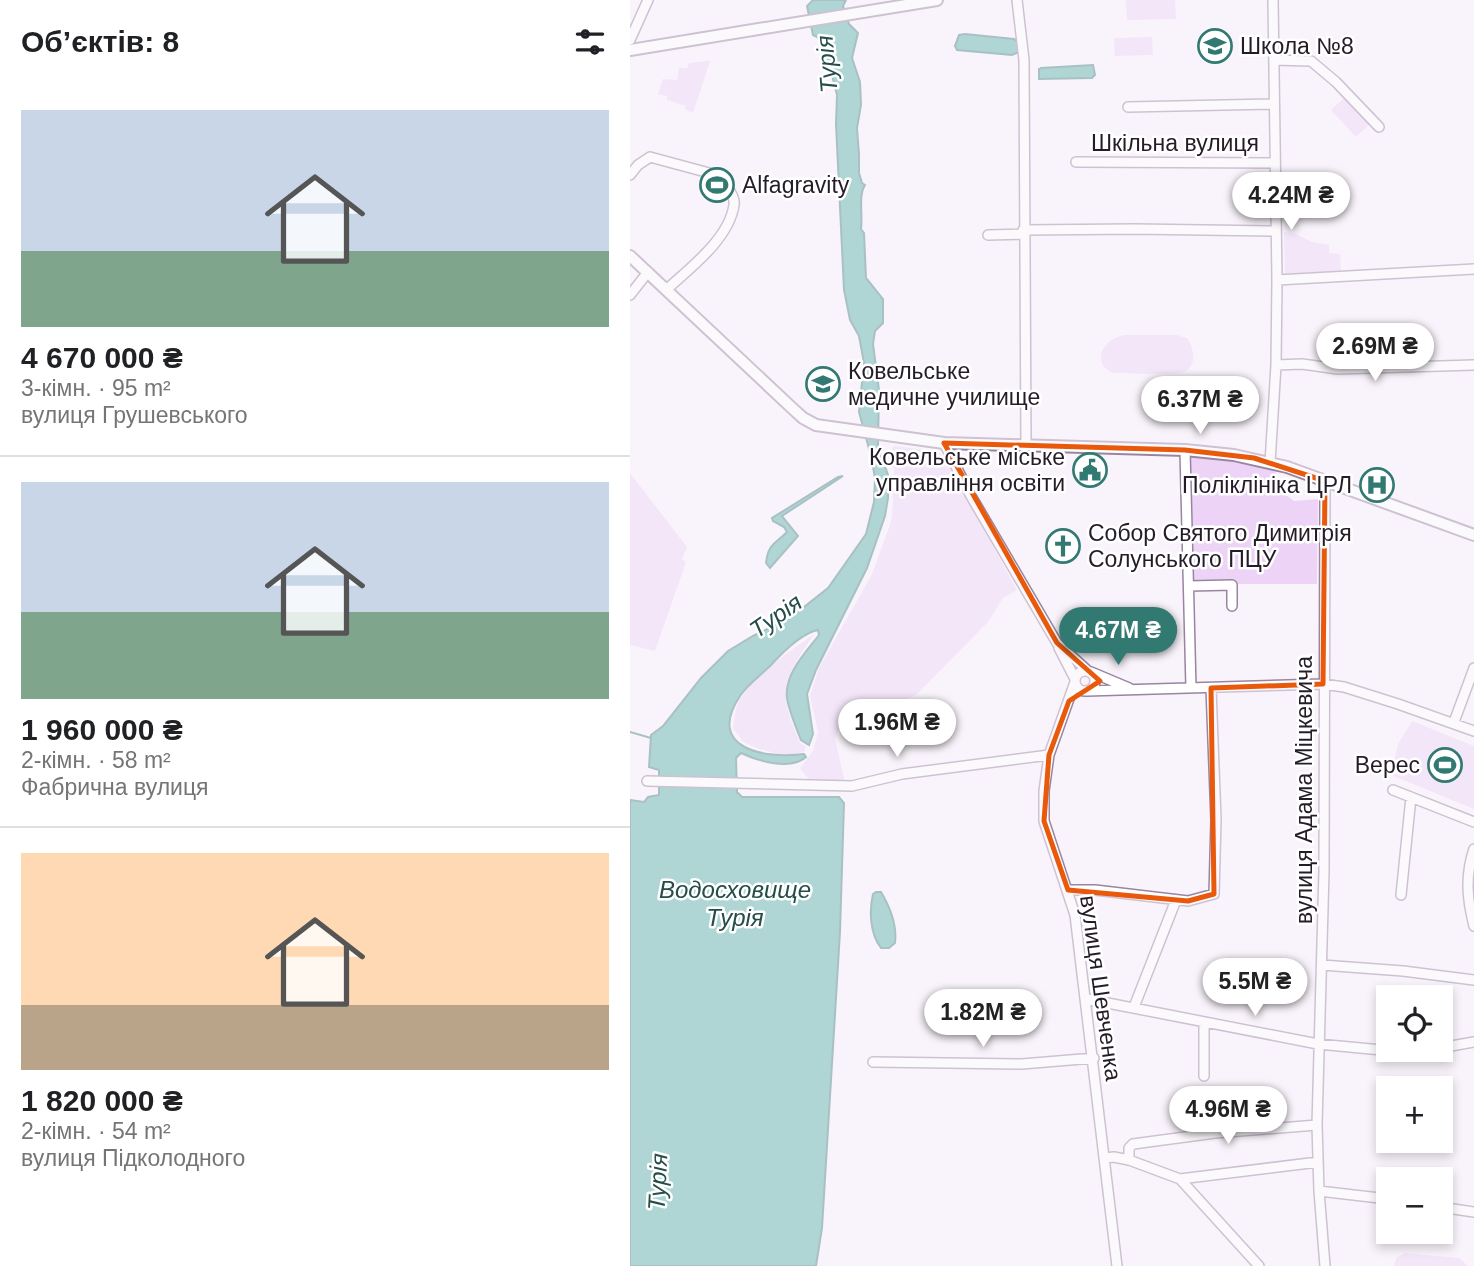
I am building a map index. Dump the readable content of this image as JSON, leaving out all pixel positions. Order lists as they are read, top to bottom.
{
  "streets": {
    "street": ["Шкільна вулиця", "вулиця Адама Міцкевича", "вулиця Шевченка"]
  },
  "water": ["Турія", "Водосховище Турія"],
  "places": {
    "school or university": ["Школа №8", "Ковельське медичне училище"],
    "sports": ["Alfagravity", "Верес"],
    "public building": ["Ковельське міське управління освіти"],
    "hospital": ["Поліклініка ЦРЛ"],
    "church": ["Собор Святого Димитрія Солунського ПЦУ"]
  },
  "page": {
    "heading": "Об’єктів: 8",
    "list": [
      {
        "name": "4 670 000 ₴",
        "note": "3-кімн. · 95 m² · вулиця Грушевського"
      },
      {
        "name": "1 960 000 ₴",
        "note": "2-кімн. · 58 m² · Фабрична вулиця"
      },
      {
        "name": "1 820 000 ₴",
        "note": "2-кімн. · 54 m² · вулиця Підколодного"
      }
    ],
    "price": [
      "4.24M ₴",
      "2.69M ₴",
      "6.37M ₴",
      "4.67M ₴",
      "1.96M ₴",
      "5.5M ₴",
      "1.82M ₴",
      "4.96M ₴"
    ],
    "map_buttons": ["+", "−"]
  }
}
